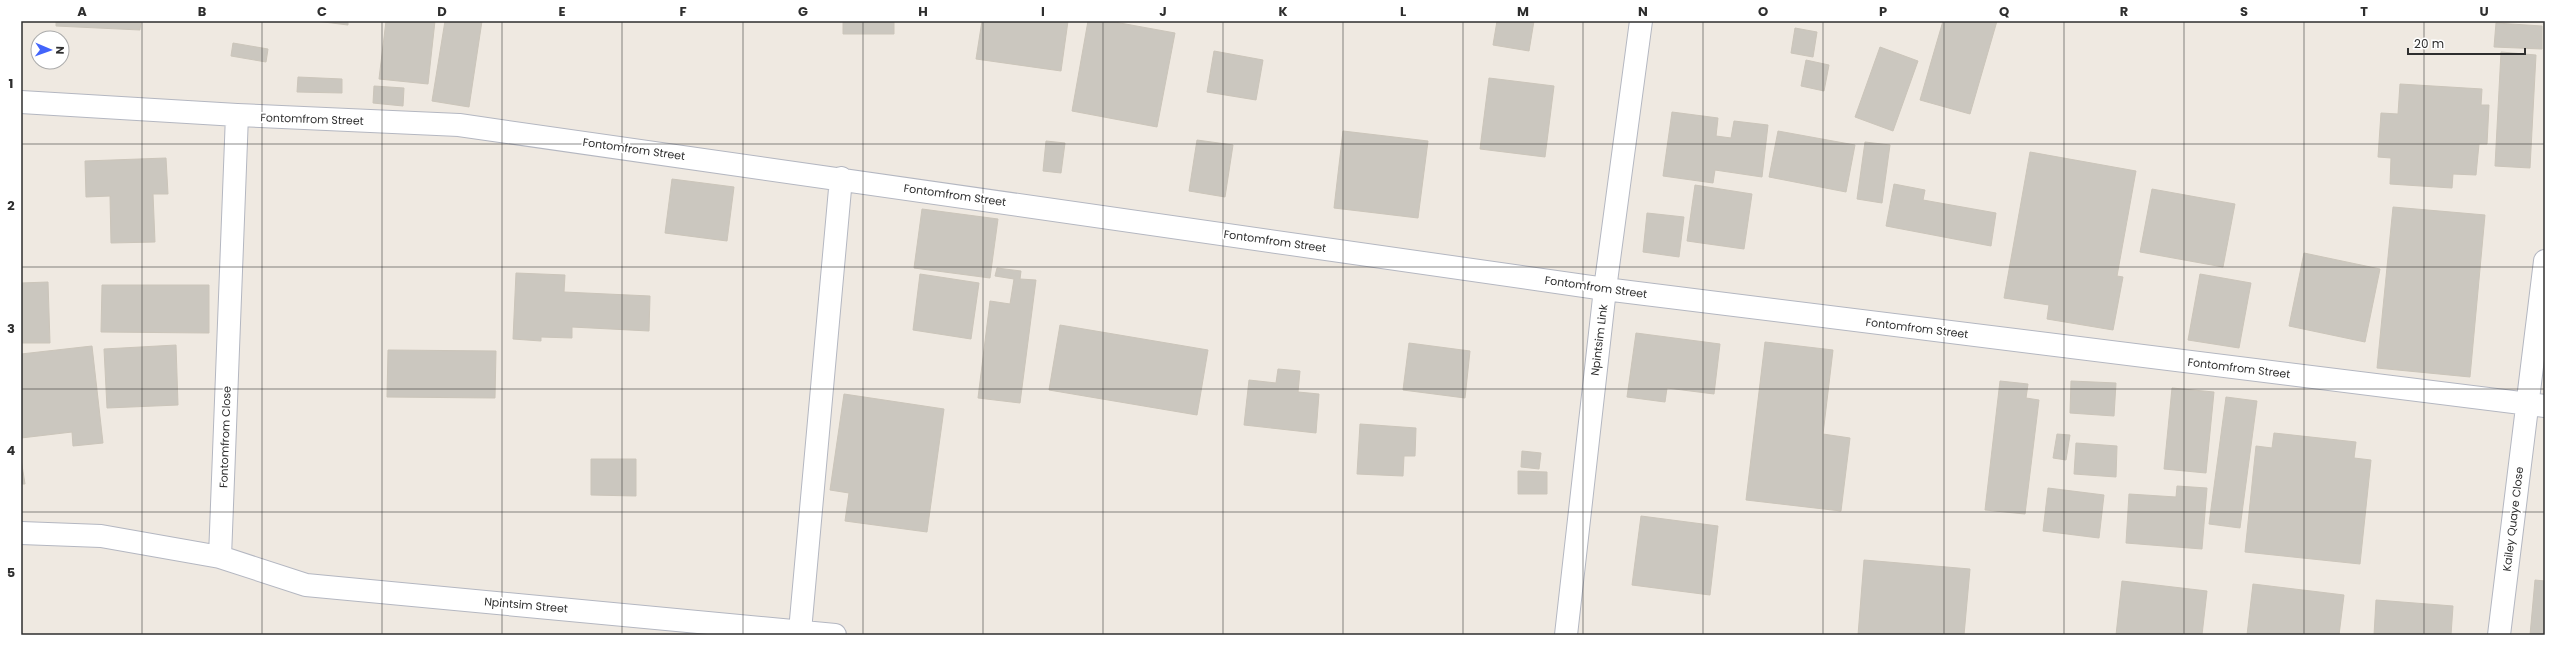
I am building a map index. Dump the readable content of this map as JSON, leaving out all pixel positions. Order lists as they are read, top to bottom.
{
  "streets": {
    "street": [
      "Fontomfrom Street",
      "Npintsim Link",
      "Fontomfrom Close",
      "Kailey Quaye Close",
      "Npintsim Street"
    ]
  },
  "crossings": [
    ["Fontomfrom Street", "Npintsim Link"],
    ["Fontomfrom Street", "Fontomfrom Close"],
    ["Fontomfrom Street", "Kailey Quaye Close"],
    ["Fontomfrom Close", "Npintsim Street"]
  ],
  "scale_bar": "20 m",
  "north": "right",
  "grid": {
    "columns": [
      "A",
      "B",
      "C",
      "D",
      "E",
      "F",
      "G",
      "H",
      "I",
      "J",
      "K",
      "L",
      "M",
      "N",
      "O",
      "P",
      "Q",
      "R",
      "S",
      "T",
      "U"
    ],
    "rows": [
      "1",
      "2",
      "3",
      "4",
      "5"
    ]
  }
}
